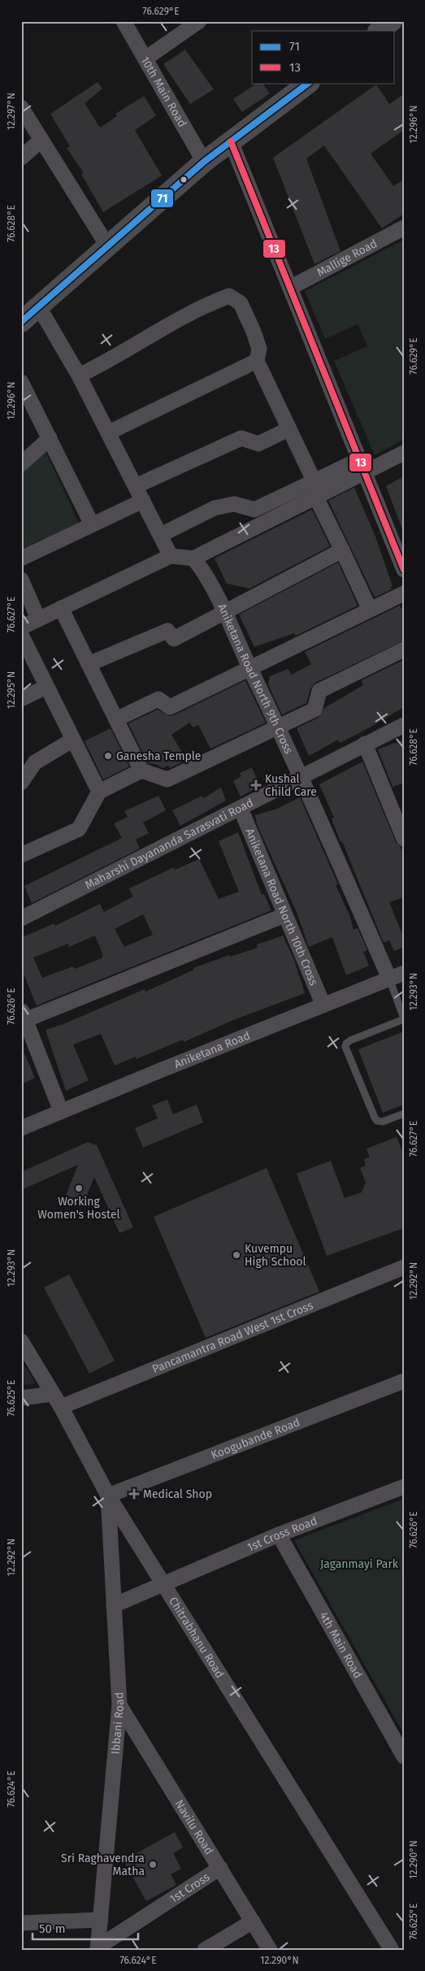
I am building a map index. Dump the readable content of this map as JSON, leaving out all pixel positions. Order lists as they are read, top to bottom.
{
  "streets": {
    "street": [
      "10th Main Road",
      "Mallige Road",
      "Aniketana Road North 9th Cross",
      "Maharshi Dayananda Sarasvati Road",
      "Aniketana Road North 10th Cross",
      "Aniketana Road",
      "Pancamantra Road West 1st Cross",
      "Koogubande Road",
      "1st Cross Road",
      "Chitrabhanu Road",
      "4th Main Road",
      "Ibbani Road",
      "Navilu Road",
      "1st Cross"
    ]
  },
  "crossings": [
    ["Aniketana Road North 9th Cross", "Maharshi Dayananda Sarasvati Road"],
    ["Aniketana Road North 9th Cross", "Aniketana Road"],
    ["Maharshi Dayananda Sarasvati Road", "Aniketana Road North 10th Cross"],
    ["Aniketana Road North 10th Cross", "Aniketana Road"],
    ["Pancamantra Road West 1st Cross", "Chitrabhanu Road"],
    ["Koogubande Road", "Chitrabhanu Road"],
    ["Koogubande Road", "Ibbani Road"],
    ["1st Cross Road", "Chitrabhanu Road"],
    ["1st Cross Road", "4th Main Road"],
    ["1st Cross Road", "Ibbani Road"],
    ["Chitrabhanu Road", "Ibbani Road"],
    ["Ibbani Road", "Navilu Road"],
    ["Ibbani Road", "1st Cross"],
    ["Navilu Road", "1st Cross"]
  ],
  "parks": ["Jaganmayi Park"],
  "places": {
    "other": [
      "Ganesha Temple",
      "Working Women's Hostel",
      "Kuvempu High School",
      "Sri Raghavendra Matha"
    ],
    "health": ["Kushal Child Care", "Medical Shop"]
  },
  "lines": ["transit line 71", "transit line 13"],
  "legend": ["71", "13"],
  "scale_bar": "50 m",
  "coordinates": [
    "76.629°E",
    "12.297°N",
    "12.296°N",
    "76.628°E",
    "76.627°E",
    "12.295°N",
    "12.293°N",
    "76.626°E",
    "12.292°N",
    "76.625°E",
    "76.624°E",
    "12.290°N"
  ]
}
